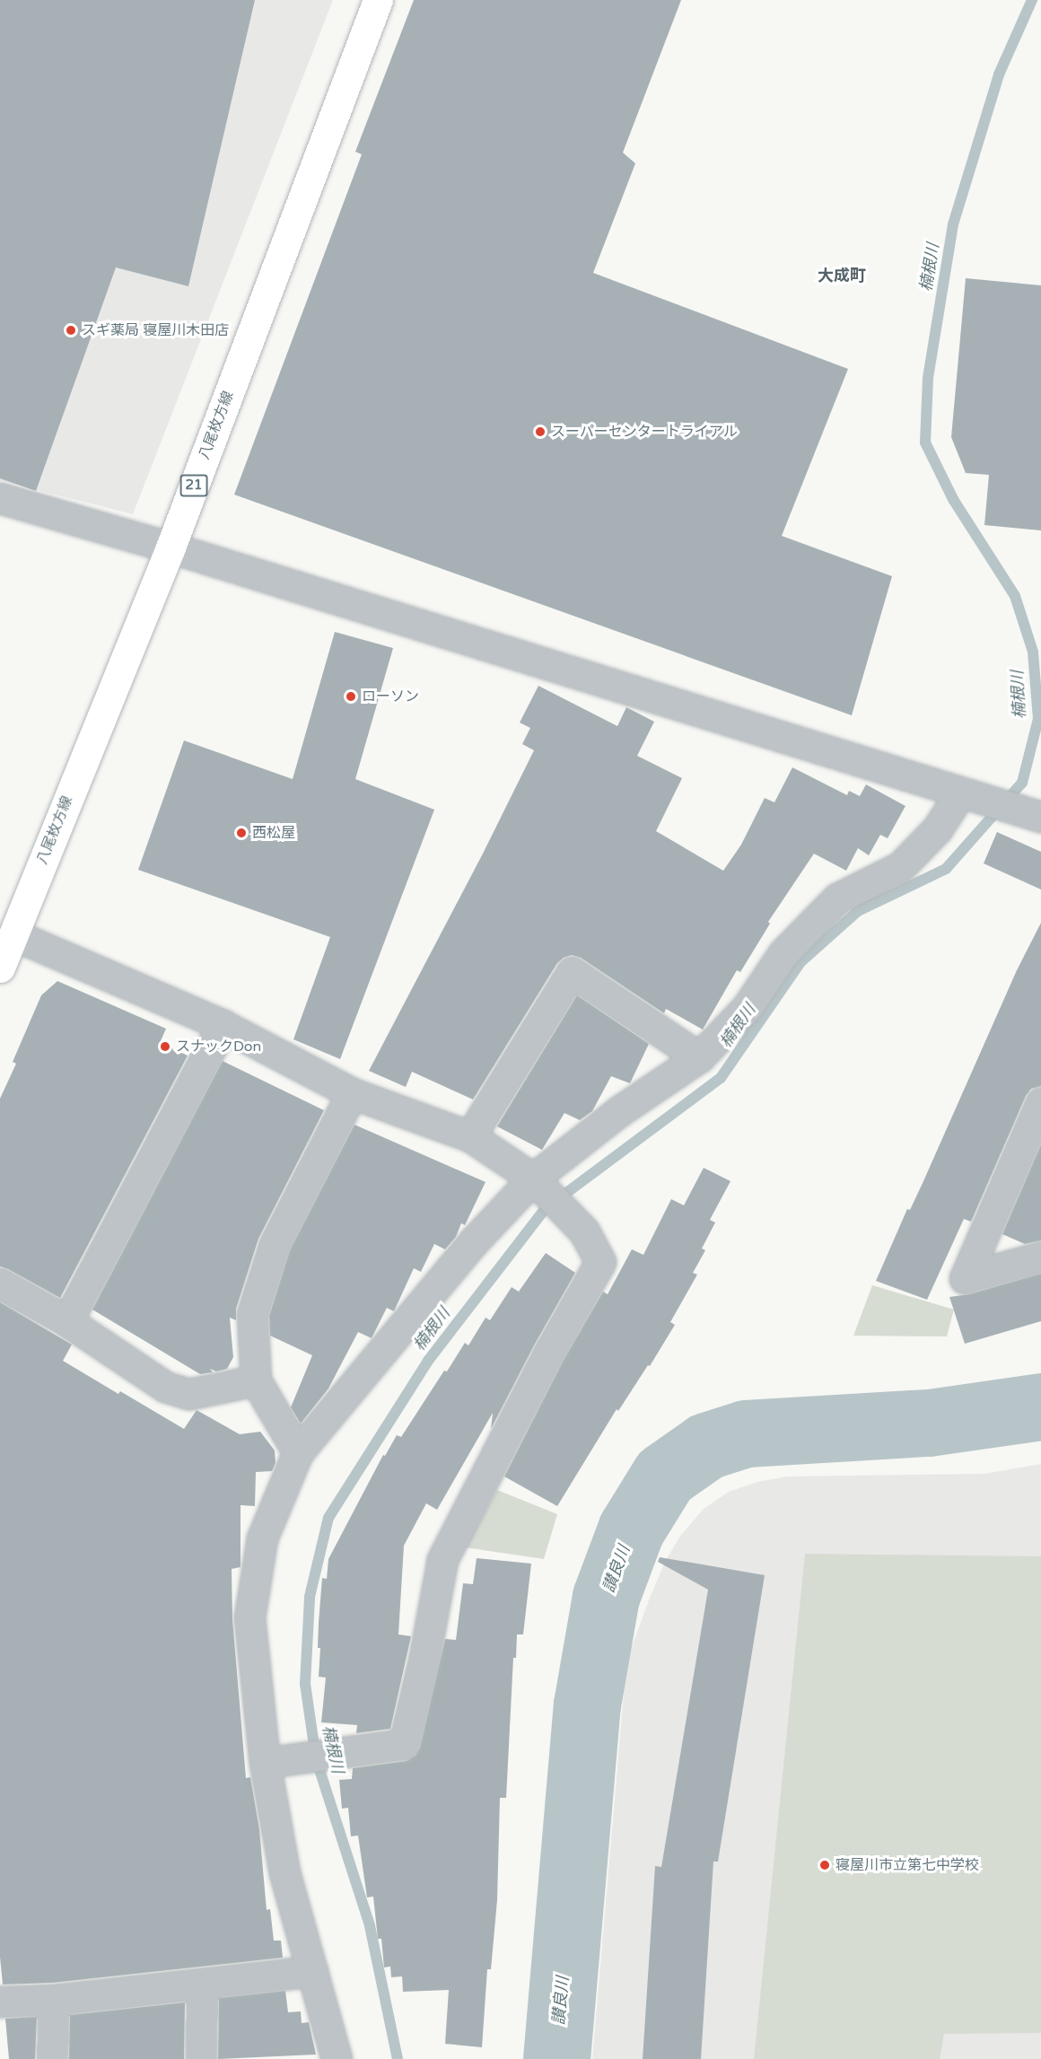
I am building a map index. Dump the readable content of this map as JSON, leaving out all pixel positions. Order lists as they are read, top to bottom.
{
  "streets": {
    "main road": ["八尾枚方線", "21"]
  },
  "districts": ["大成町"],
  "water": ["楠根川", "讃良川"],
  "places": [
    "スギ薬局 寝屋川木田店",
    "スーパーセンタートライアル",
    "ローソン",
    "西松屋",
    "スナックDon",
    "寝屋川市立第七中学校"
  ]
}
